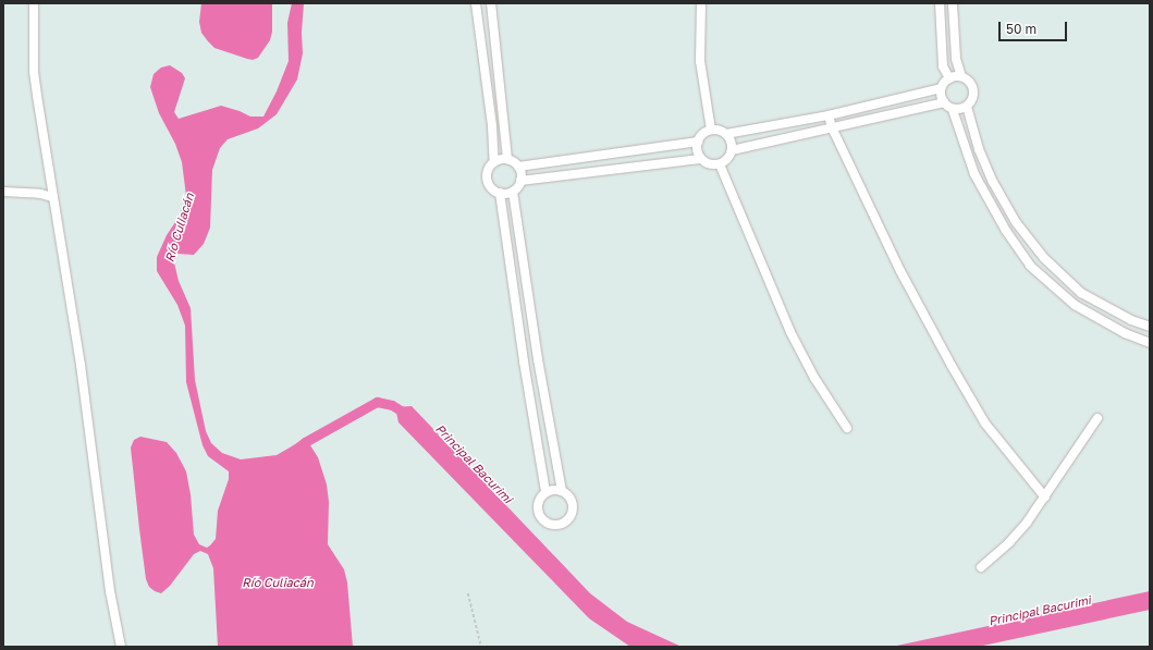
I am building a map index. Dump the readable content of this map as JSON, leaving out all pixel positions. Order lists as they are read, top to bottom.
{
  "water": ["Río Culiacán", "Principal Bacurimi"],
  "scale_bar": "50 m"
}
